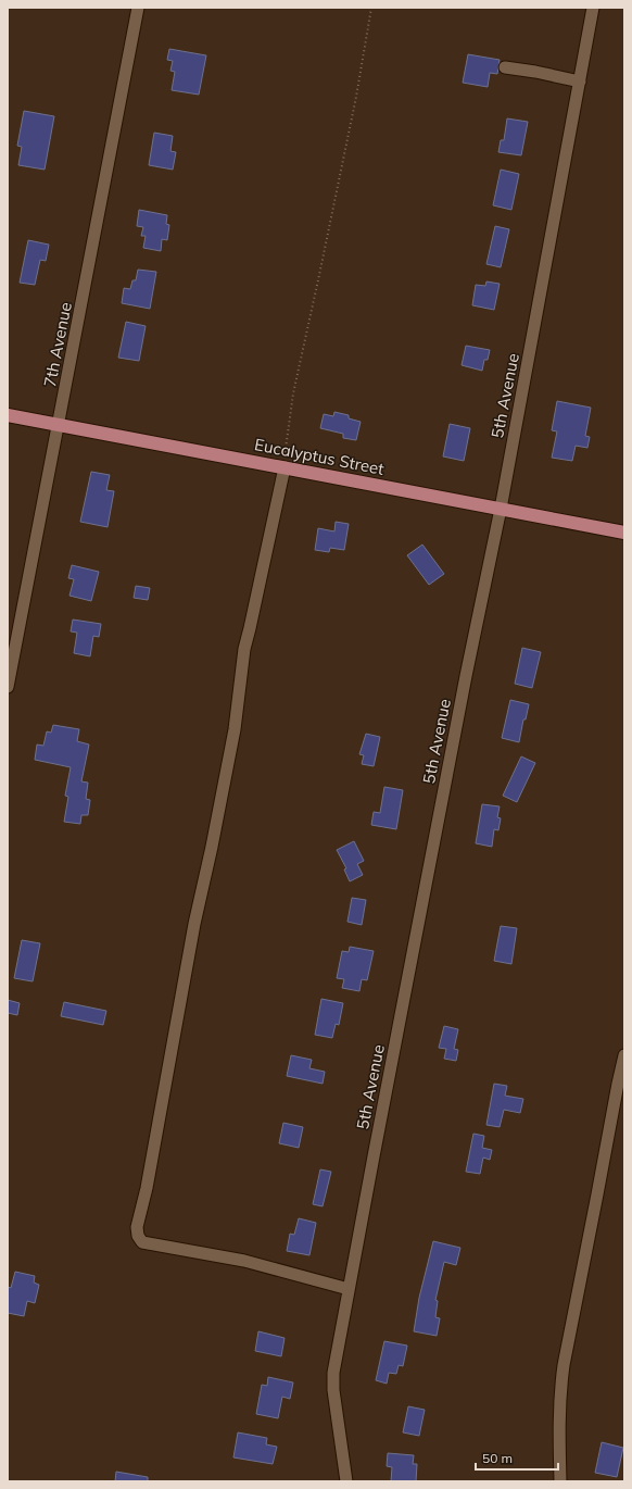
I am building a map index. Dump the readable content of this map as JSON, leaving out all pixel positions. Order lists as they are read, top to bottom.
{
  "streets": {
    "main road": ["Eucalyptus Street"],
    "street": ["7th Avenue", "5th Avenue"]
  },
  "crossings": [
    ["7th Avenue", "Eucalyptus Street"],
    ["5th Avenue", "Eucalyptus Street"]
  ],
  "scale_bar": "50 m"
}
